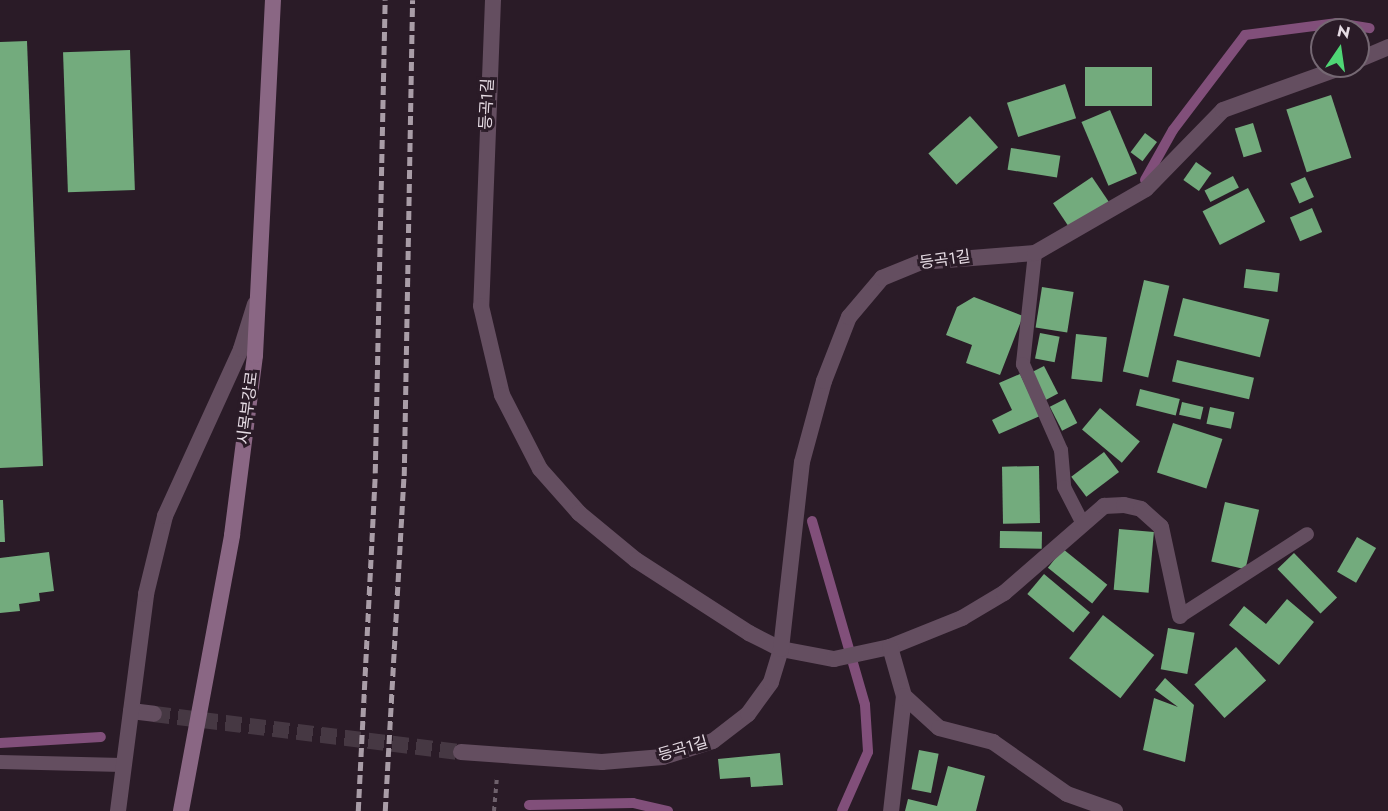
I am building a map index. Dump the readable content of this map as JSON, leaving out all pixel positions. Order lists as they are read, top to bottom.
{
  "streets": {
    "main road": ["시목부강로"],
    "street": ["등곡1길"]
  },
  "north": "top"
}
